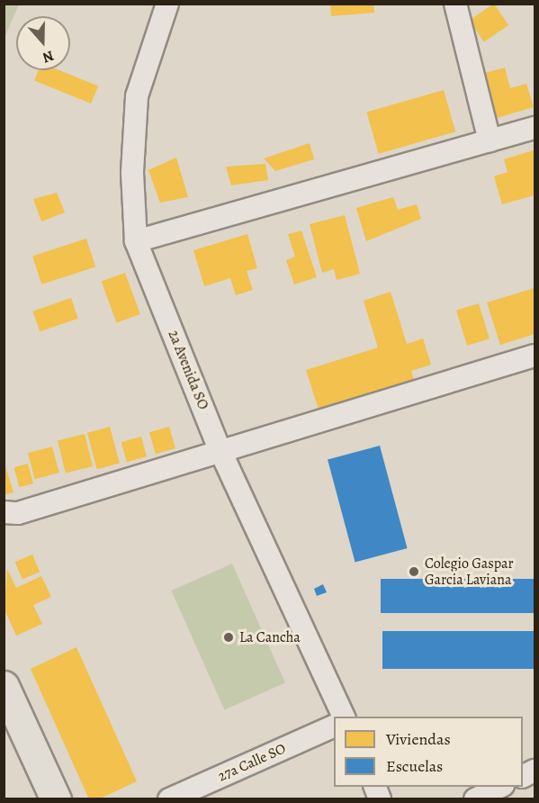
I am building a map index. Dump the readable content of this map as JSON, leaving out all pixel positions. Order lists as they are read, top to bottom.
{
  "streets": {
    "street": ["2a Avenida SO", "27a Calle SO"]
  },
  "places": ["Colegio Gaspar Garcia Laviana", "La Cancha"],
  "legend": ["Viviendas", "Escuelas"],
  "north": "bottom"
}
